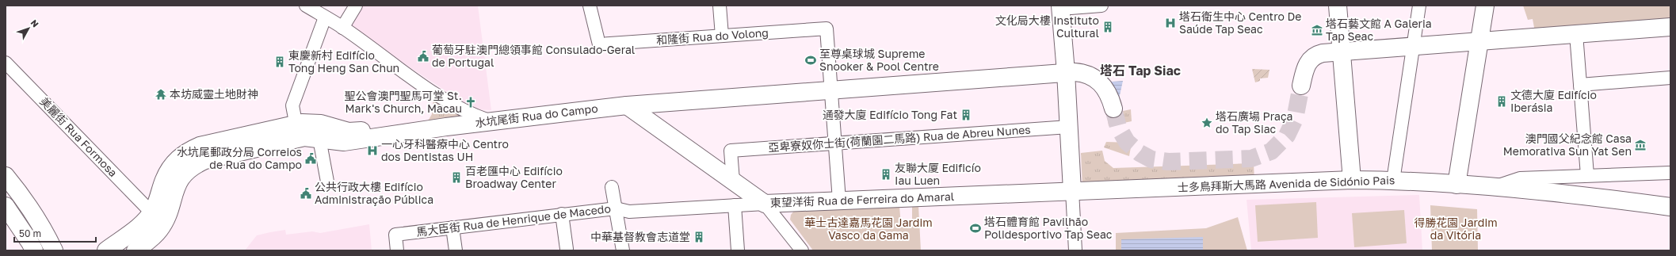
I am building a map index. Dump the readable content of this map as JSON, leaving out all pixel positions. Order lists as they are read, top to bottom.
{
  "streets": {
    "main road": ["水坑尾街 Rua do Campo", "士多鳥拜斯大馬路 Avenida de Sidónio Pais", "東望洋街 Rua de Ferreira do Amaral"],
    "street": [
      "和隆街 Rua do Volong",
      "美麗街 Rua Formosa",
      "亞卑寮奴你士街(荷蘭園二馬路) Rua de Abreu Nunes",
      "馬大臣街 Rua de Henrique de Macedo"
    ]
  },
  "crossings": [
    ["和隆街 Rua do Volong", "水坑尾街 Rua do Campo"],
    ["水坑尾街 Rua do Campo", "美麗街 Rua Formosa"],
    ["水坑尾街 Rua do Campo", "東望洋街 Rua de Ferreira do Amaral"],
    ["亞卑寮奴你士街(荷蘭園二馬路) Rua de Abreu Nunes", "東望洋街 Rua de Ferreira do Amaral"],
    ["士多鳥拜斯大馬路 Avenida de Sidónio Pais", "東望洋街 Rua de Ferreira do Amaral"],
    ["東望洋街 Rua de Ferreira do Amaral", "馬大臣街 Rua de Henrique de Macedo"]
  ],
  "districts": ["塔石 Tap Siac"],
  "parks": ["華士古達嘉馬花園 Jardim Vasco da Gama", "得勝花園 Jardim da Vitória"],
  "places": {
    "hospital": ["塔石衛生中心 Centro De Saúde Tap Seac", "一心牙科醫療中心 Centro dos Dentistas UH"],
    "building": [
      "文化局大樓 Instituto Cultural",
      "東慶新村 Edifício Tong Heng San Chun",
      "文德大廈 Edifício Iberásia",
      "通發大廈 Edifício Tong Fat",
      "友聯大厦 Edificío Iau Luen",
      "百老匯中心 Edifício Broadway Center",
      "中華基督教會志道堂"
    ],
    "museum": ["塔石藝文館 A Galeria Tap Seac", "澳門國父紀念館 Casa Memorativa Sun Yat Sen"],
    "public building": ["葡萄牙駐澳門總領事館 Consulado-Geral de Portugal", "水坑尾郵政分局 Correios de Rua do Campo", "公共行政大樓 Edifício Administração Pública"],
    "sports": ["至尊桌球城 Supreme Snooker & Pool Centre", "塔石體育館 Pavilhão Polidesportivo Tap Seac"],
    "temple": ["本坊威靈土地財神"],
    "church": ["聖公會澳門聖馬可堂 St. Mark's Church, Macau"],
    "place": ["塔石廣場 Praça do Tap Siac"]
  },
  "scale_bar": "50 m",
  "north": "top right"
}
